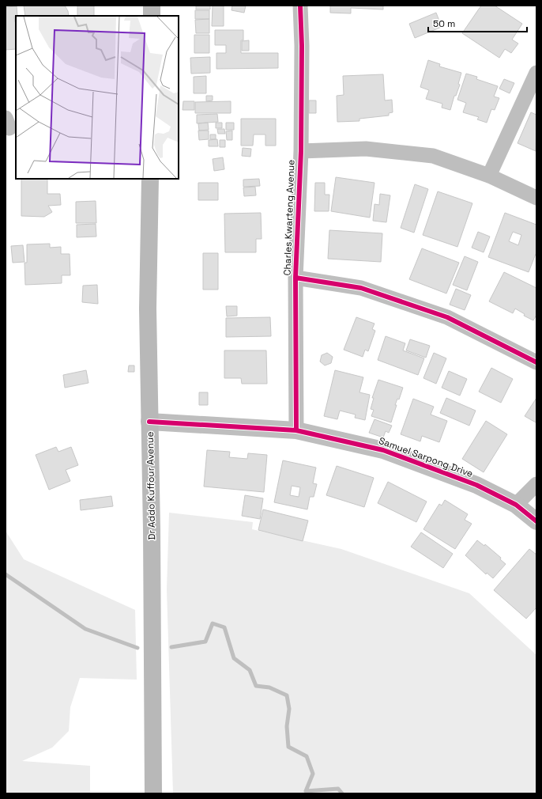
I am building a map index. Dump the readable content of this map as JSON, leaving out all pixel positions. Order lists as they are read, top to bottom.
{
  "streets": {
    "main road": ["Dr Addo Kuffour Avenue"],
    "street": ["Charles Kwarteng Avenue", "Samuel Sarpong Drive"]
  },
  "crossings": [
    ["Charles Kwarteng Avenue", "Samuel Sarpong Drive"],
    ["Samuel Sarpong Drive", "Dr Addo Kuffour Avenue"]
  ],
  "scale_bar": "50 m"
}
